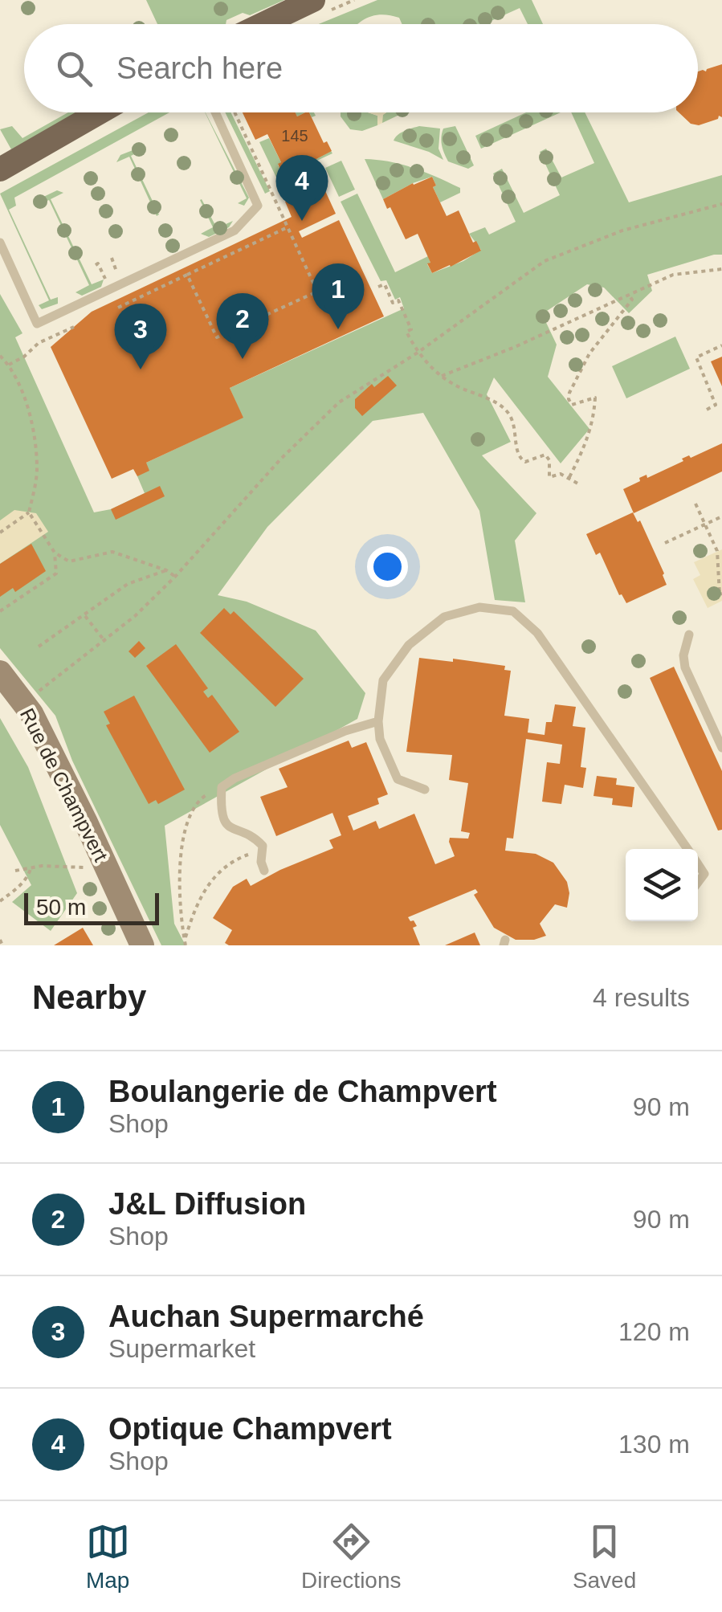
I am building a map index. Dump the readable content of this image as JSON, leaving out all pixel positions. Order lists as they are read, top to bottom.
{
  "streets": {
    "street": ["Rue de Champvert"]
  },
  "house_numbers": ["145"],
  "scale_bar": "50 m",
  "page": {
    "search": "Search here",
    "pins": [
      "4",
      "1",
      "2",
      "3"
    ],
    "scale": "50 m",
    "heading": ["Nearby", "4 results"],
    "list": [
      {
        "mark": "1",
        "name": "Boulangerie de Champvert",
        "note": "Shop",
        "value": "90 m"
      },
      {
        "mark": "2",
        "name": "J&L Diffusion",
        "note": "Shop",
        "value": "90 m"
      },
      {
        "mark": "3",
        "name": "Auchan Supermarché",
        "note": "Supermarket",
        "value": "120 m"
      },
      {
        "mark": "4",
        "name": "Optique Champvert",
        "note": "Shop",
        "value": "130 m"
      }
    ],
    "nav": ["Map", "Directions", "Saved"]
  }
}
